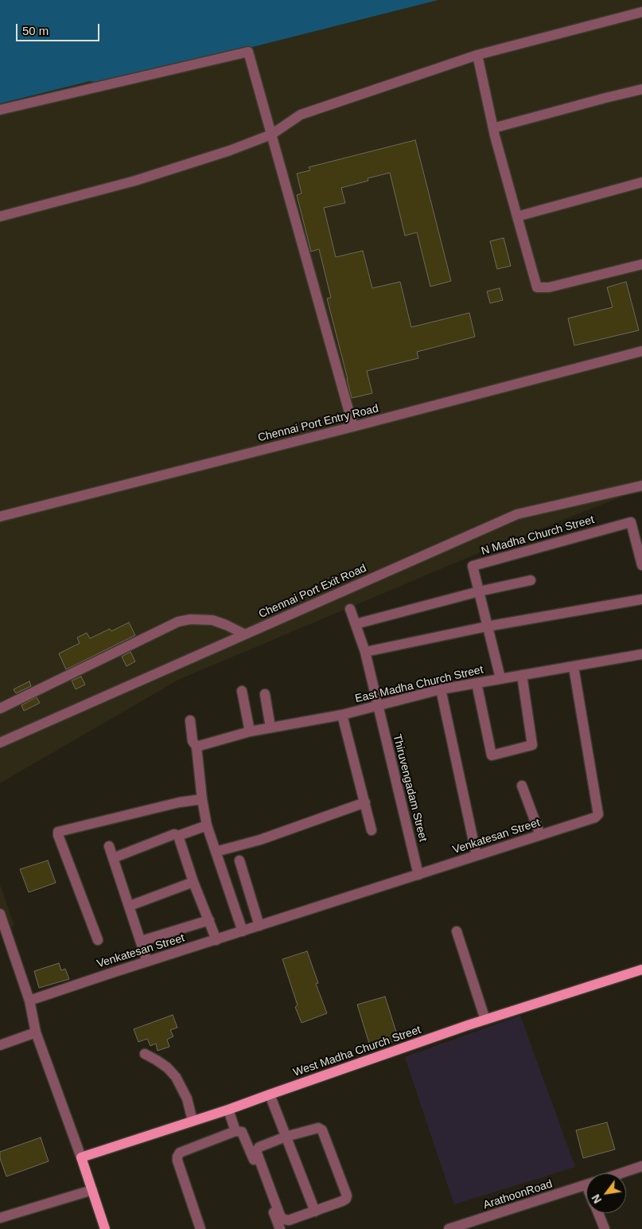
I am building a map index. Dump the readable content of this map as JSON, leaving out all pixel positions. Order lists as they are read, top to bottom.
{
  "streets": {
    "main road": ["West Madha Church Street"],
    "street": [
      "Chennai Port Entry Road",
      "N Madha Church Street",
      "Chennai Port Exit Road",
      "East Madha Church Street",
      "Thiruvengadam Street",
      "Venkatesan Street",
      "ArathoonRoad"
    ]
  },
  "crossings": [
    ["N Madha Church Street", "East Madha Church Street"],
    ["East Madha Church Street", "Thiruvengadam Street"],
    ["East Madha Church Street", "Venkatesan Street"],
    ["Thiruvengadam Street", "Venkatesan Street"]
  ],
  "scale_bar": "50 m",
  "north": "bottom left"
}
